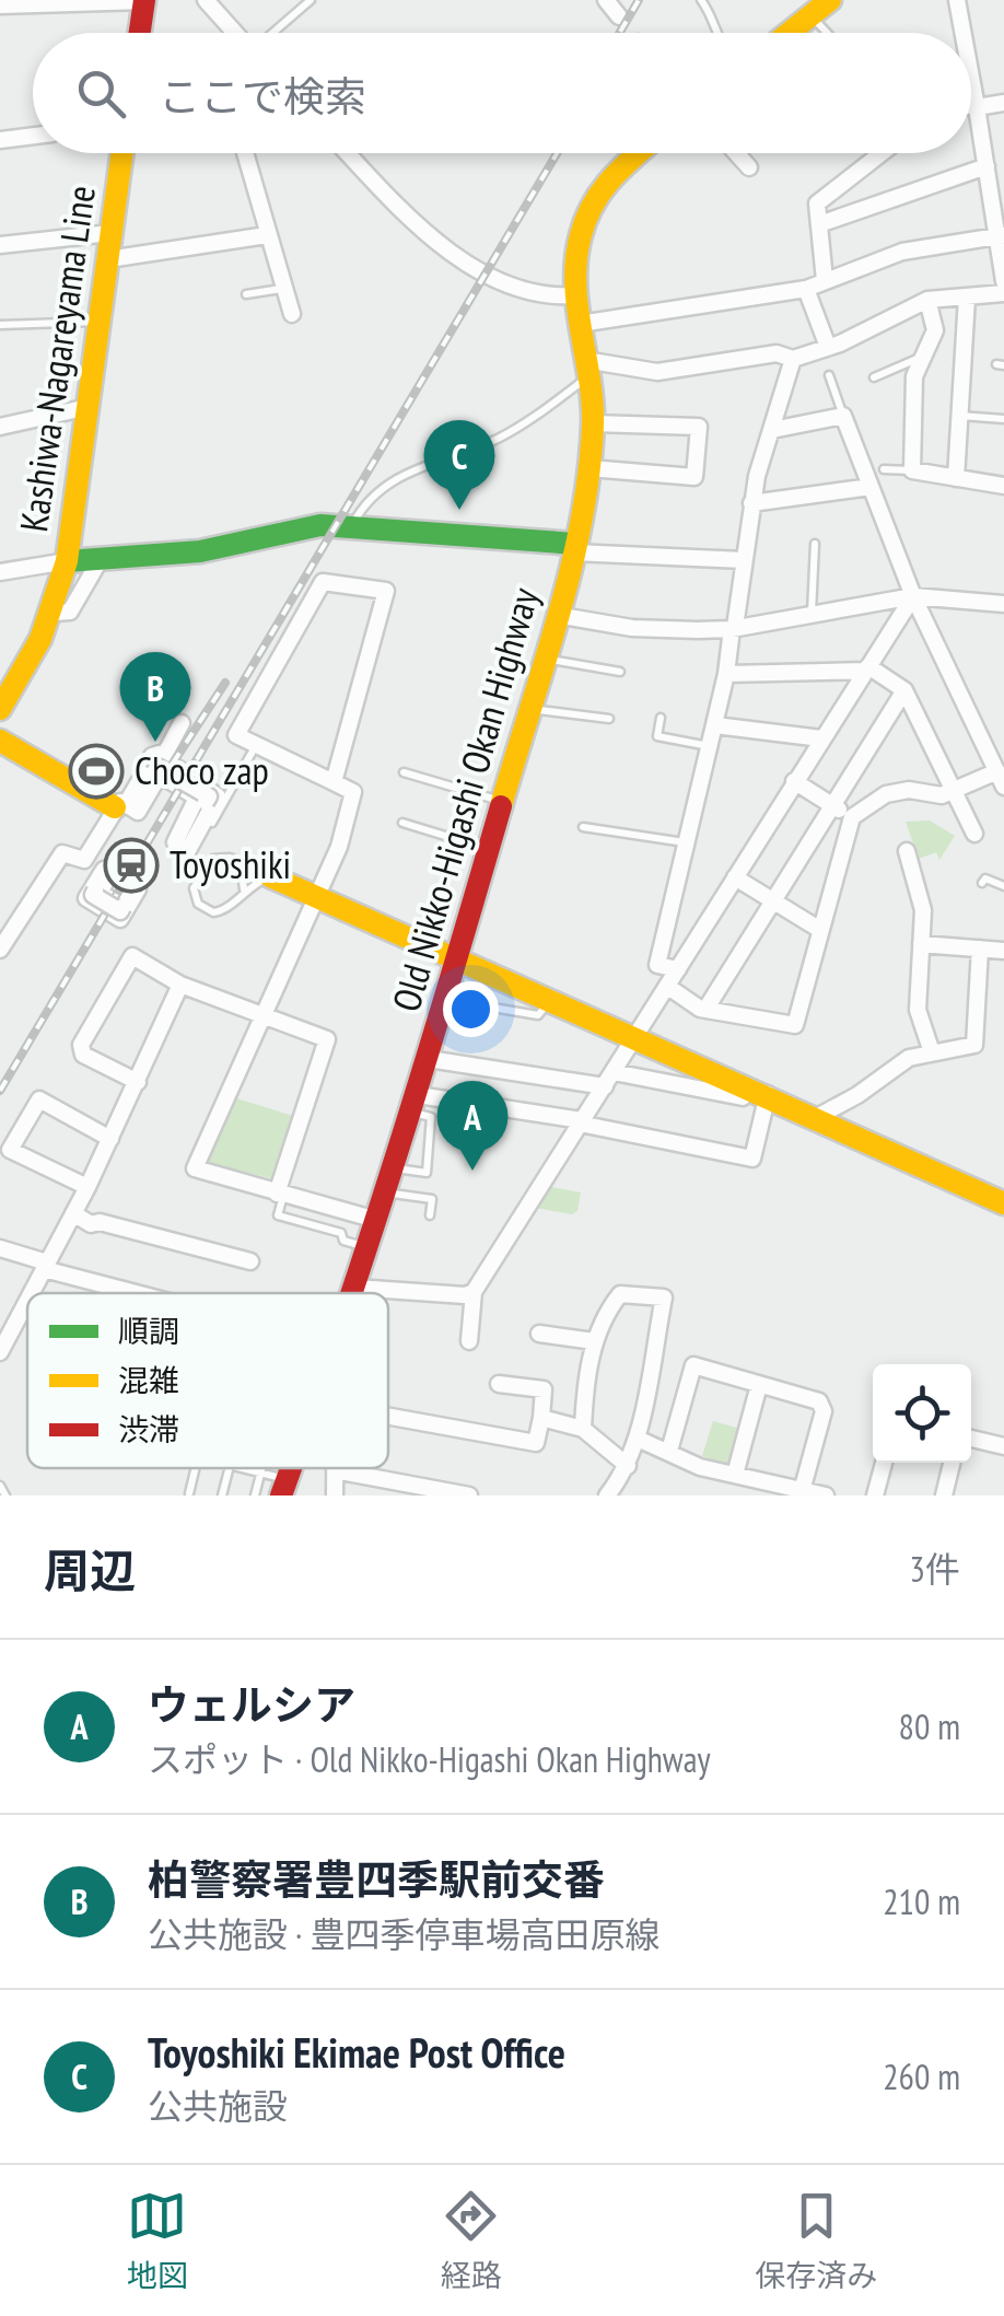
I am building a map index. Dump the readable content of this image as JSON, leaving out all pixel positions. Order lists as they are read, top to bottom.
{
  "streets": {
    "street": ["Kashiwa-Nagareyama Line", "Old Nikko-Higashi Okan Highway"]
  },
  "places": {
    "sports": ["Choco zap"],
    "station": ["Toyoshiki"]
  },
  "legend": ["順調", "混雑", "渋滞"],
  "page": {
    "search": "ここで検索",
    "pins": ["C", "B", "A"],
    "heading": ["周辺", "3件"],
    "list": [
      {
        "mark": "A",
        "name": "ウェルシア",
        "note": "スポット · Old Nikko-Higashi Okan Highway",
        "value": "80 m"
      },
      {
        "mark": "B",
        "name": "柏警察署豊四季駅前交番",
        "note": "公共施設 · 豊四季停車場高田原線",
        "value": "210 m"
      },
      {
        "mark": "C",
        "name": "Toyoshiki Ekimae Post Office",
        "note": "公共施設",
        "value": "260 m"
      }
    ],
    "nav": ["地図", "経路", "保存済み"]
  }
}
